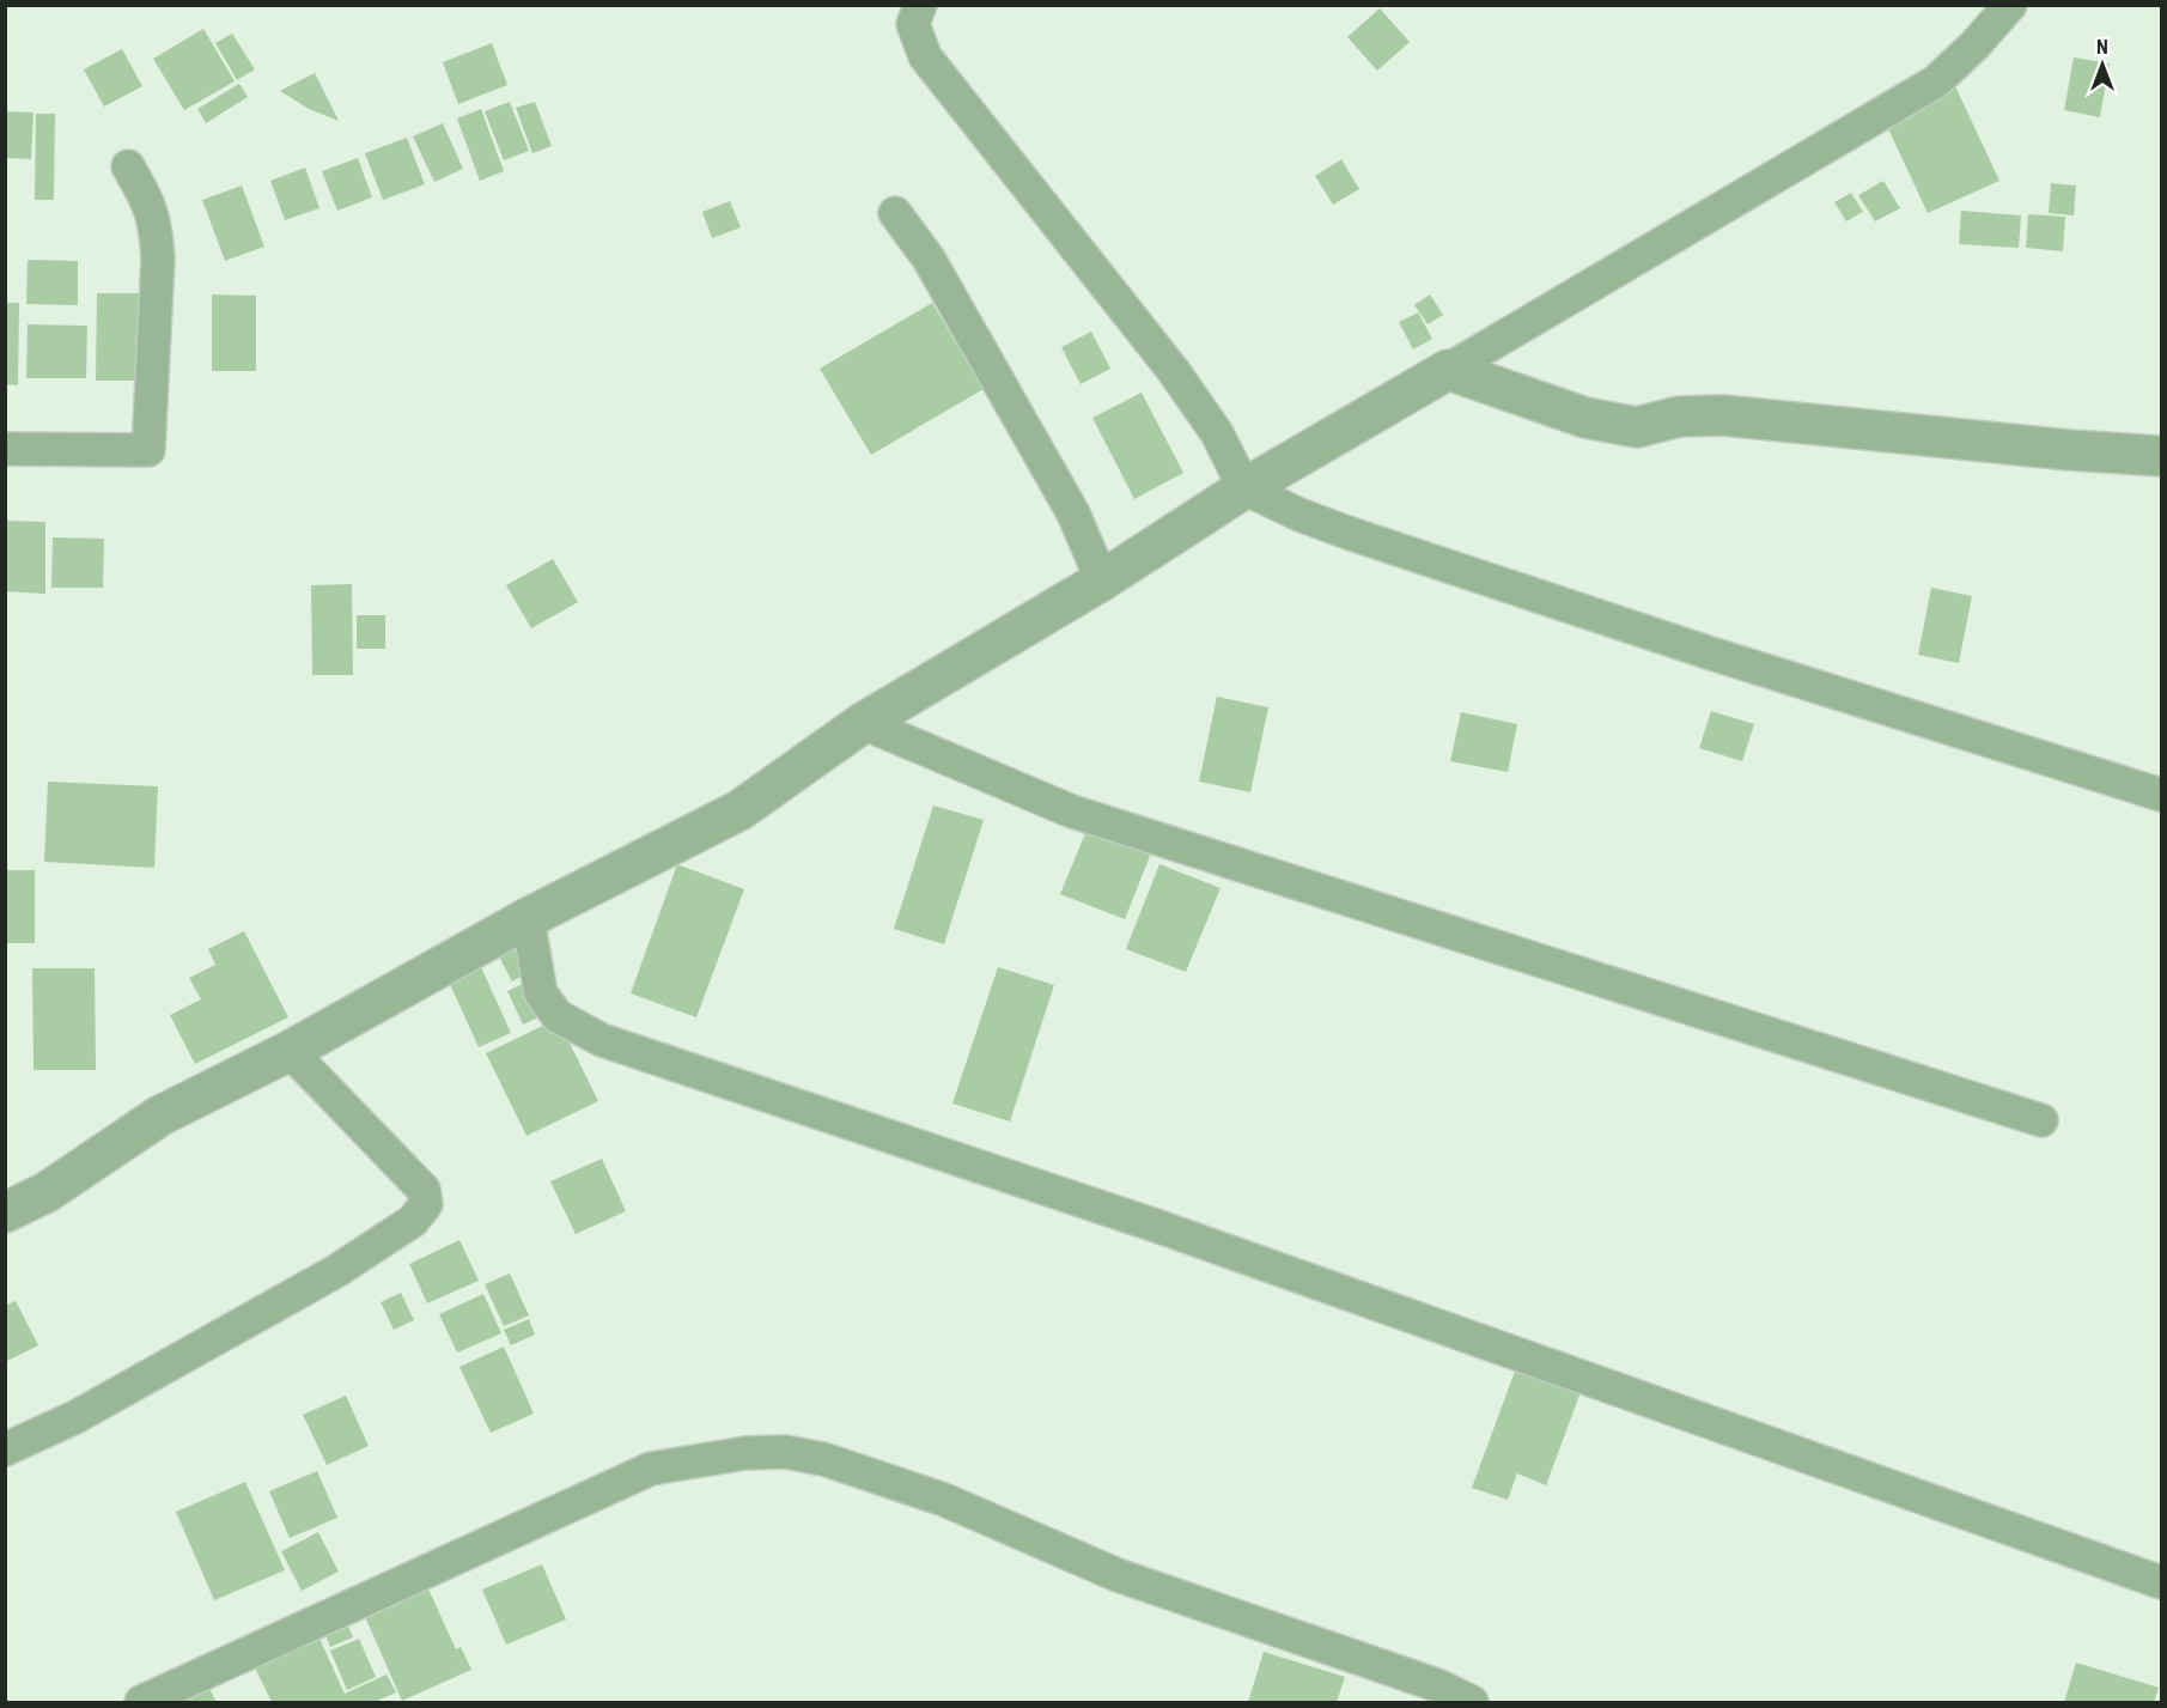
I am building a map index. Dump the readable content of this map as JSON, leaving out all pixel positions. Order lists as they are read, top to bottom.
{
  "north": "top"
}
